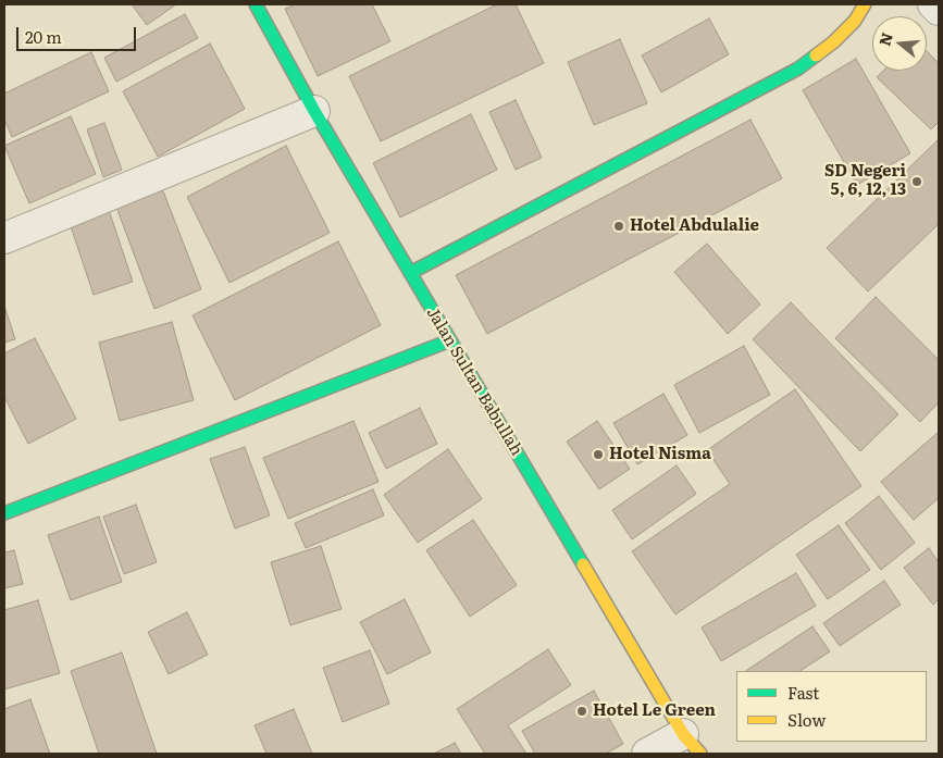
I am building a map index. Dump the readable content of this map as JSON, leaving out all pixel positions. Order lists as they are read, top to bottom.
{
  "streets": {
    "street": ["Jalan Sultan Babullah"]
  },
  "places": [
    "SD Negeri 5, 6, 12, 13",
    "Hotel Abdulalie",
    "Hotel Nisma",
    "Hotel Le Green"
  ],
  "legend": ["Fast", "Slow"],
  "scale_bar": "20 m",
  "north": "left"
}
